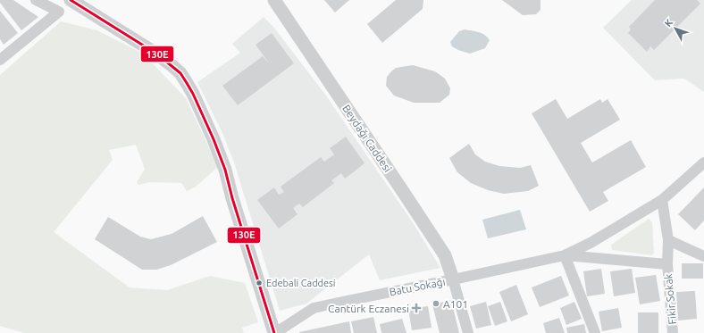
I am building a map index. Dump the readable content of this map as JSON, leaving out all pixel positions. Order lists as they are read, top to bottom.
{
  "streets": {
    "street": ["Beydağı Caddesi", "Batu Sokağı", "Fikir Sokak"]
  },
  "crossings": [
    ["Beydağı Caddesi", "Batu Sokağı"],
    ["Batu Sokağı", "Fikir Sokak"]
  ],
  "places": {
    "other": ["Edebali̇ Caddesi̇", "A101"],
    "health": ["Cantürk Eczanesi"]
  },
  "lines": ["transit line 130E"],
  "north": "top left"
}
